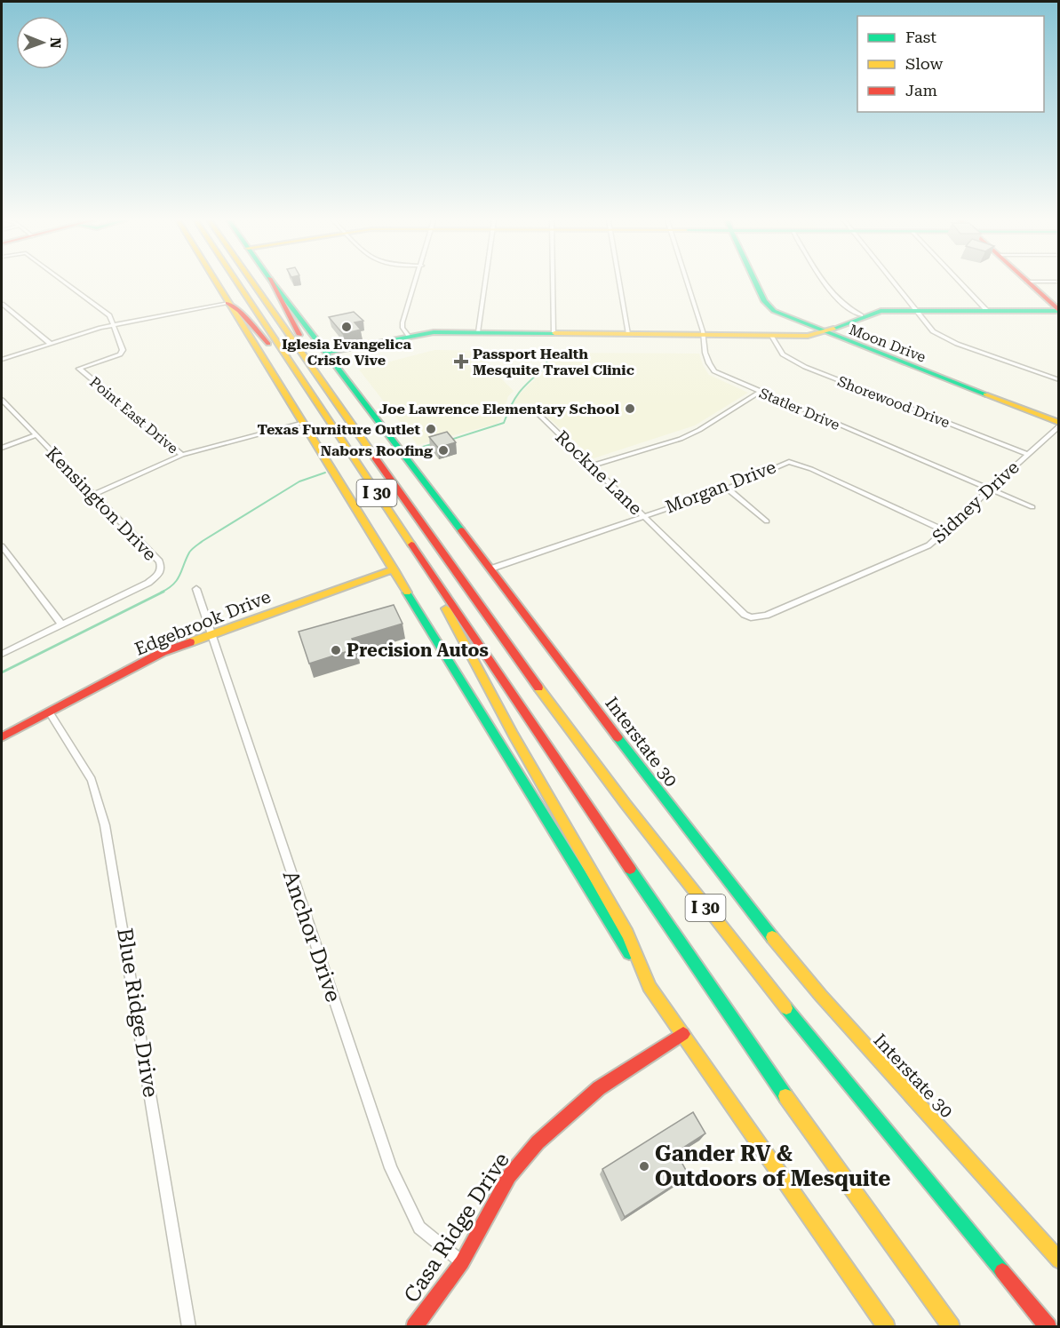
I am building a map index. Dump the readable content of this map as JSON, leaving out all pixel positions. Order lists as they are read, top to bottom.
{
  "streets": {
    "main road": [
      "Moon Drive",
      "I 30",
      "Edgebrook Drive",
      "Interstate 30",
      "Casa Ridge Drive"
    ],
    "street": [
      "Shorewood Drive",
      "Statler Drive",
      "Point East Drive",
      "Rockne Lane",
      "Morgan Drive",
      "Sidney Drive",
      "Kensington Drive",
      "Anchor Drive",
      "Blue Ridge Drive"
    ]
  },
  "crossings": [
    ["Moon Drive", "Sidney Drive"],
    ["Shorewood Drive", "Sidney Drive"],
    ["Statler Drive", "Sidney Drive"],
    ["Rockne Lane", "Morgan Drive"],
    ["Rockne Lane", "Sidney Drive"],
    ["Morgan Drive", "Sidney Drive"],
    ["Morgan Drive", "Interstate 30"],
    ["Edgebrook Drive", "Anchor Drive"],
    ["Edgebrook Drive", "Blue Ridge Drive"],
    ["Anchor Drive", "Casa Ridge Drive"]
  ],
  "places": {
    "other": [
      "Iglesia Evangelica Cristo Vive",
      "Joe Lawrence Elementary School",
      "Texas Furniture Outlet",
      "Nabors Roofing",
      "Precision Autos",
      "Gander RV & Outdoors of Mesquite"
    ],
    "health": ["Passport Health Mesquite Travel Clinic"]
  },
  "legend": ["Fast", "Slow", "Jam"],
  "north": "right"
}
